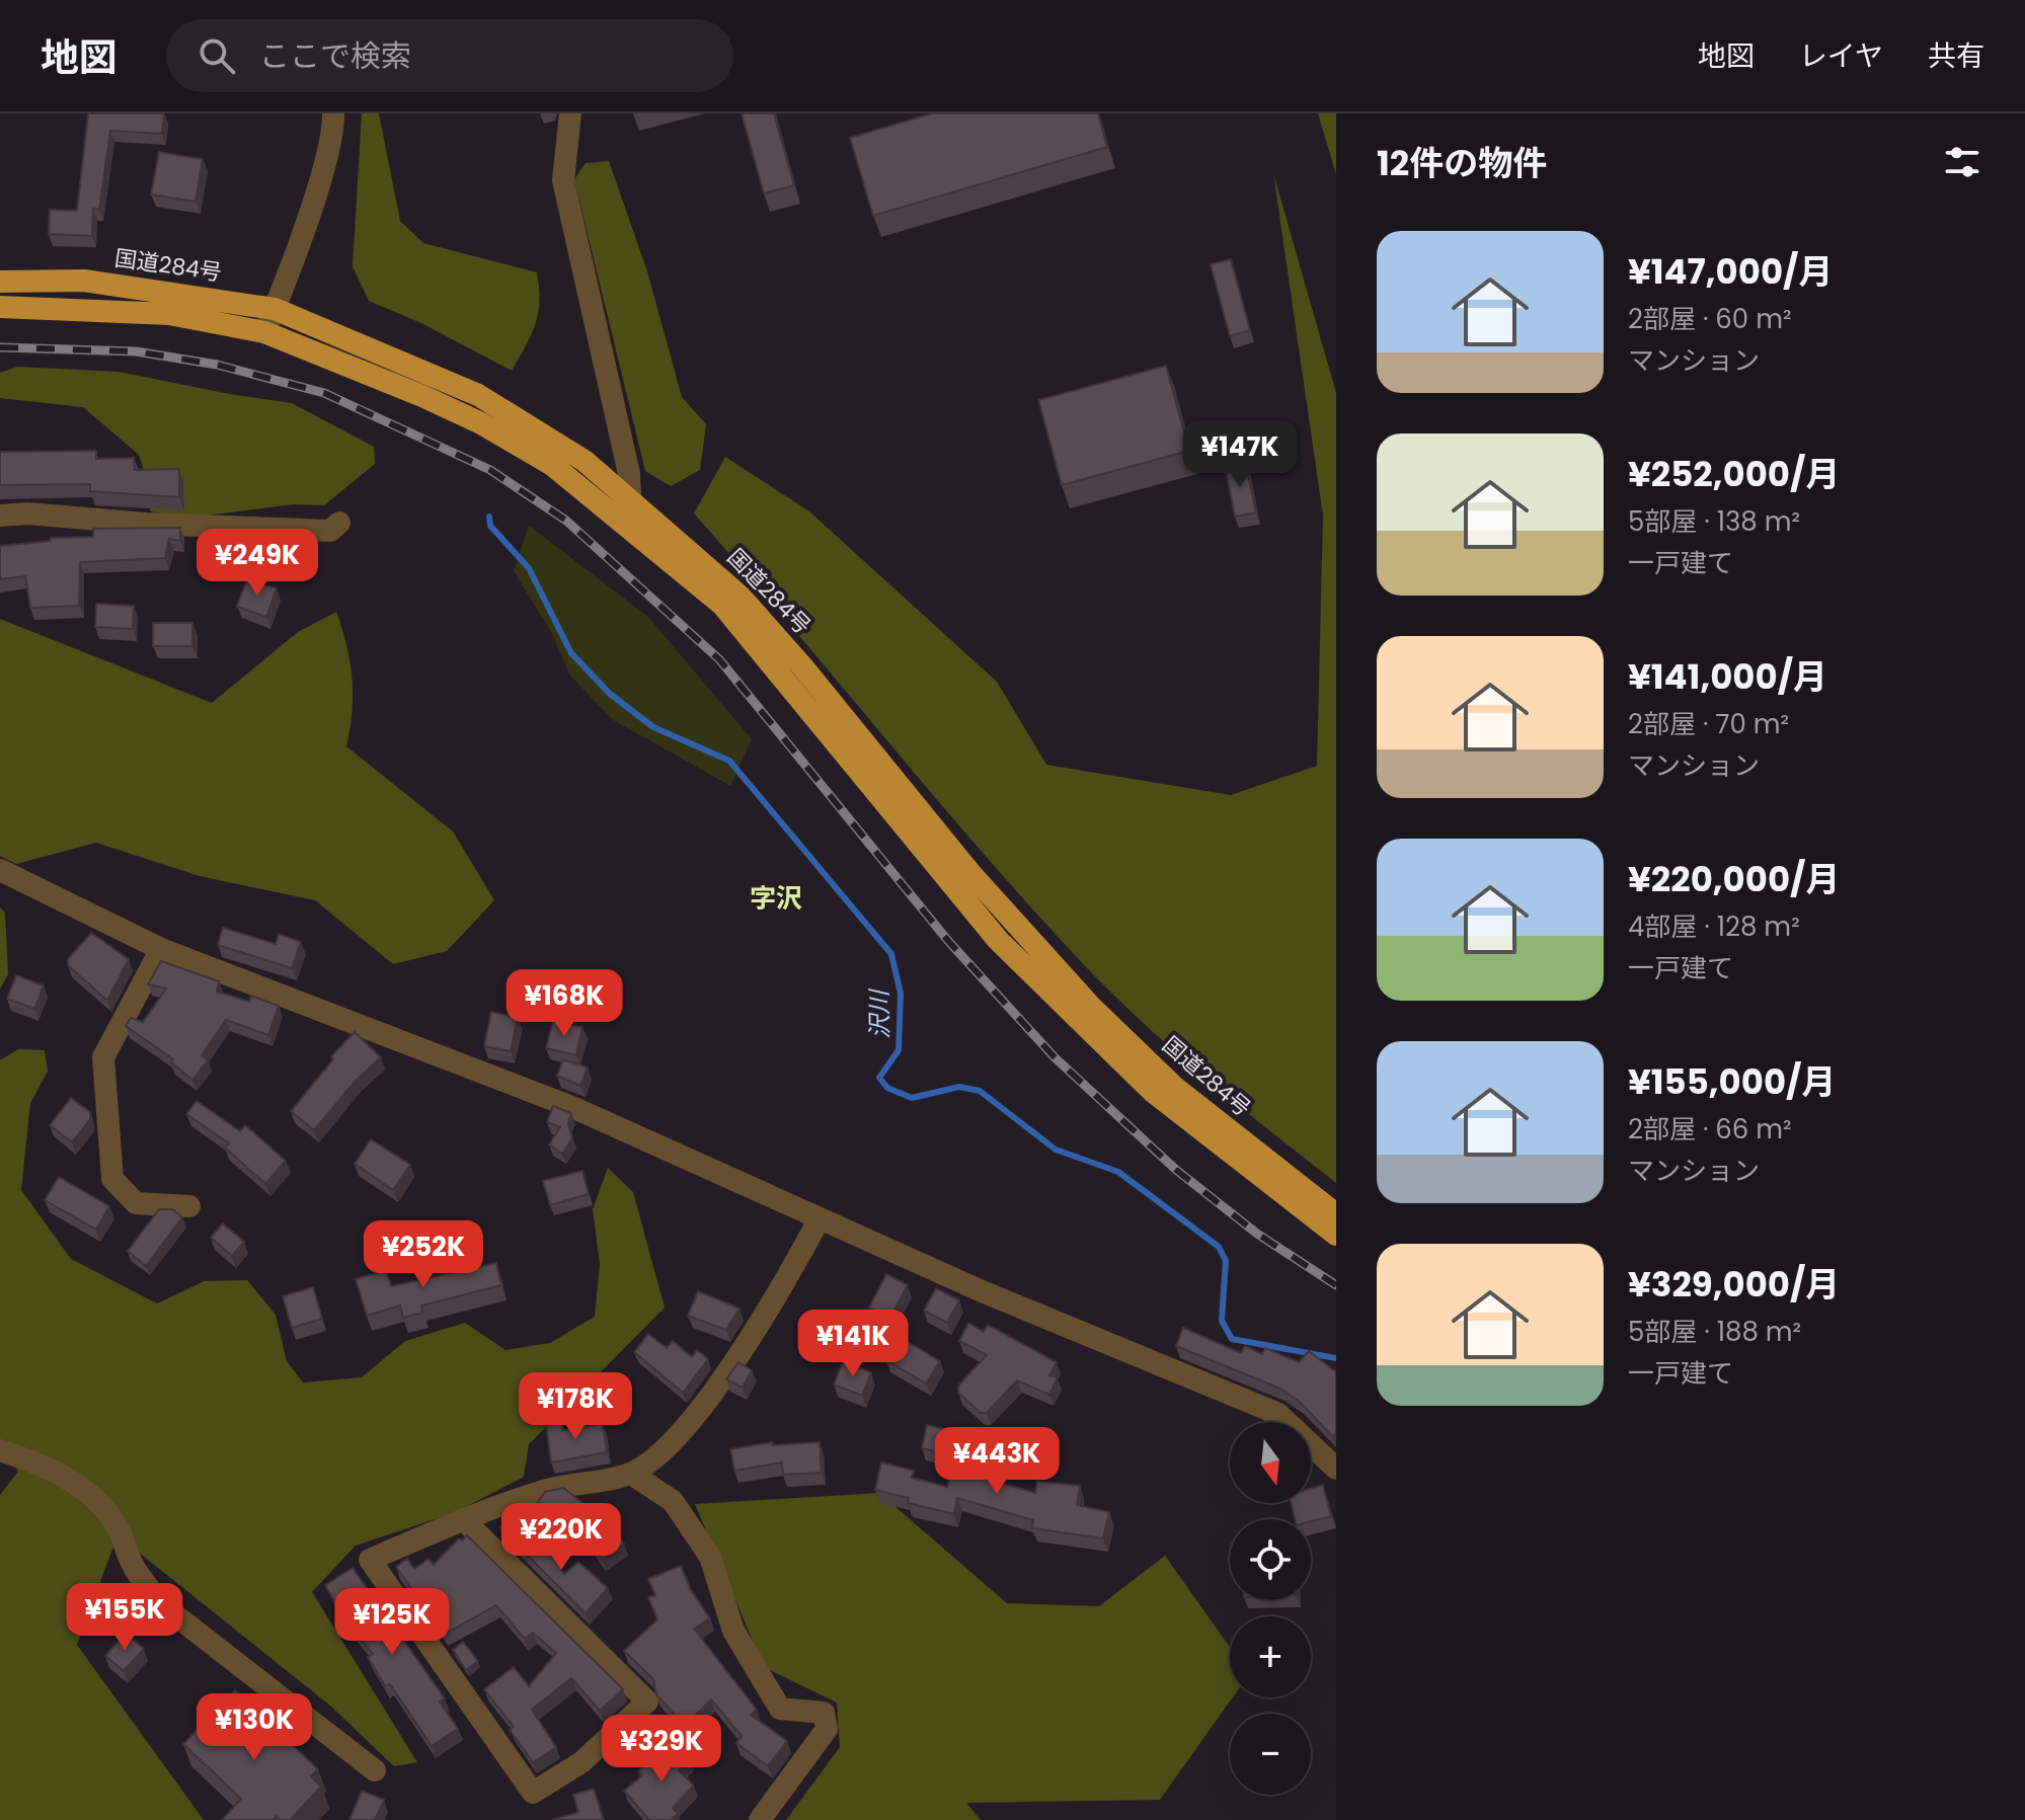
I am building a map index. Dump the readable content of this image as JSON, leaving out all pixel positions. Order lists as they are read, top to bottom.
{
  "streets": {
    "highway": ["国道284号"]
  },
  "districts": ["字沢"],
  "water": ["沢川"],
  "north": "bottom",
  "page": {
    "header": "地図",
    "search": "ここで検索",
    "nav": ["地図", "レイヤ", "共有"],
    "heading": "12件の物件",
    "list": [
      {
        "name": "¥147,000/月",
        "note": "2部屋 · 60 m² · マンション"
      },
      {
        "name": "¥252,000/月",
        "note": "5部屋 · 138 m² · 一戸建て"
      },
      {
        "name": "¥141,000/月",
        "note": "2部屋 · 70 m² · マンション"
      },
      {
        "name": "¥220,000/月",
        "note": "4部屋 · 128 m² · 一戸建て"
      },
      {
        "name": "¥155,000/月",
        "note": "2部屋 · 66 m² · マンション"
      },
      {
        "name": "¥329,000/月",
        "note": "5部屋 · 188 m² · 一戸建て"
      }
    ],
    "price": [
      "¥147K",
      "¥249K",
      "¥168K",
      "¥252K",
      "¥141K",
      "¥178K",
      "¥443K",
      "¥220K",
      "¥155K",
      "¥125K",
      "¥130K",
      "¥329K"
    ],
    "map_buttons": ["+", "−"]
  }
}
